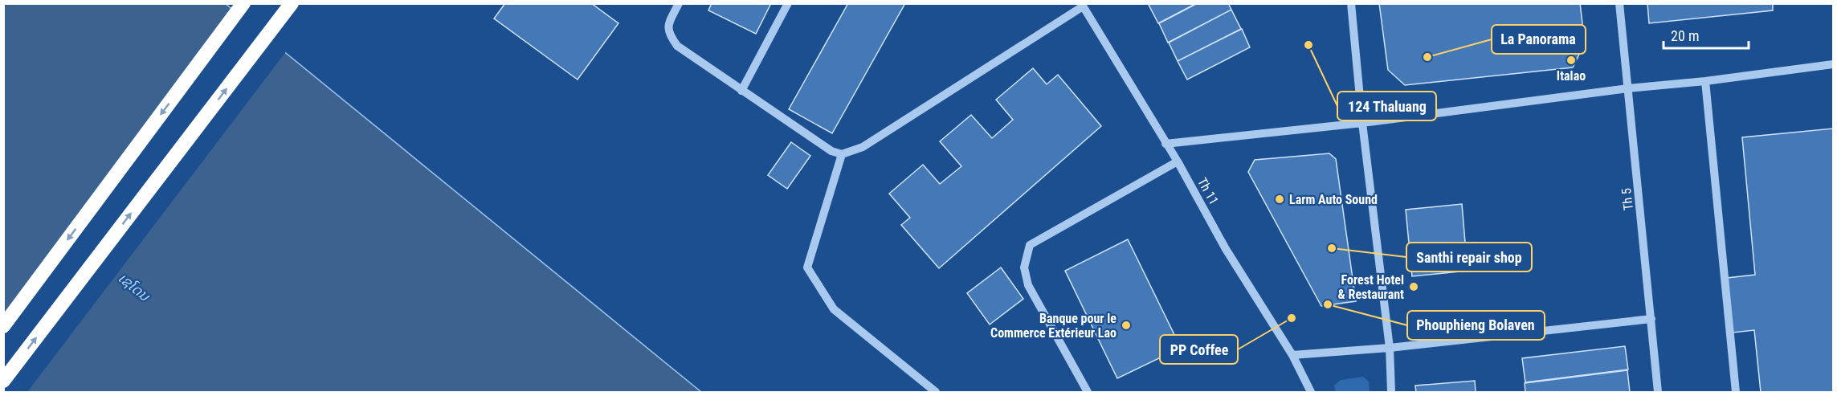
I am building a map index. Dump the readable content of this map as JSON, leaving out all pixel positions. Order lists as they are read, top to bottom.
{
  "streets": {
    "street": ["Th 11", "Th 5"]
  },
  "water": ["ເຊໂດນ"],
  "places": [
    "124 Thaluang",
    "La Panorama",
    "Italao",
    "Larm Auto Sound",
    "Santhi repair shop",
    "Forest Hotel & Restaurant",
    "Phouphieng Bolaven",
    "PP Coffee",
    "Banque pour le Commerce Extérieur Lao"
  ],
  "scale_bar": "20 m"
}
